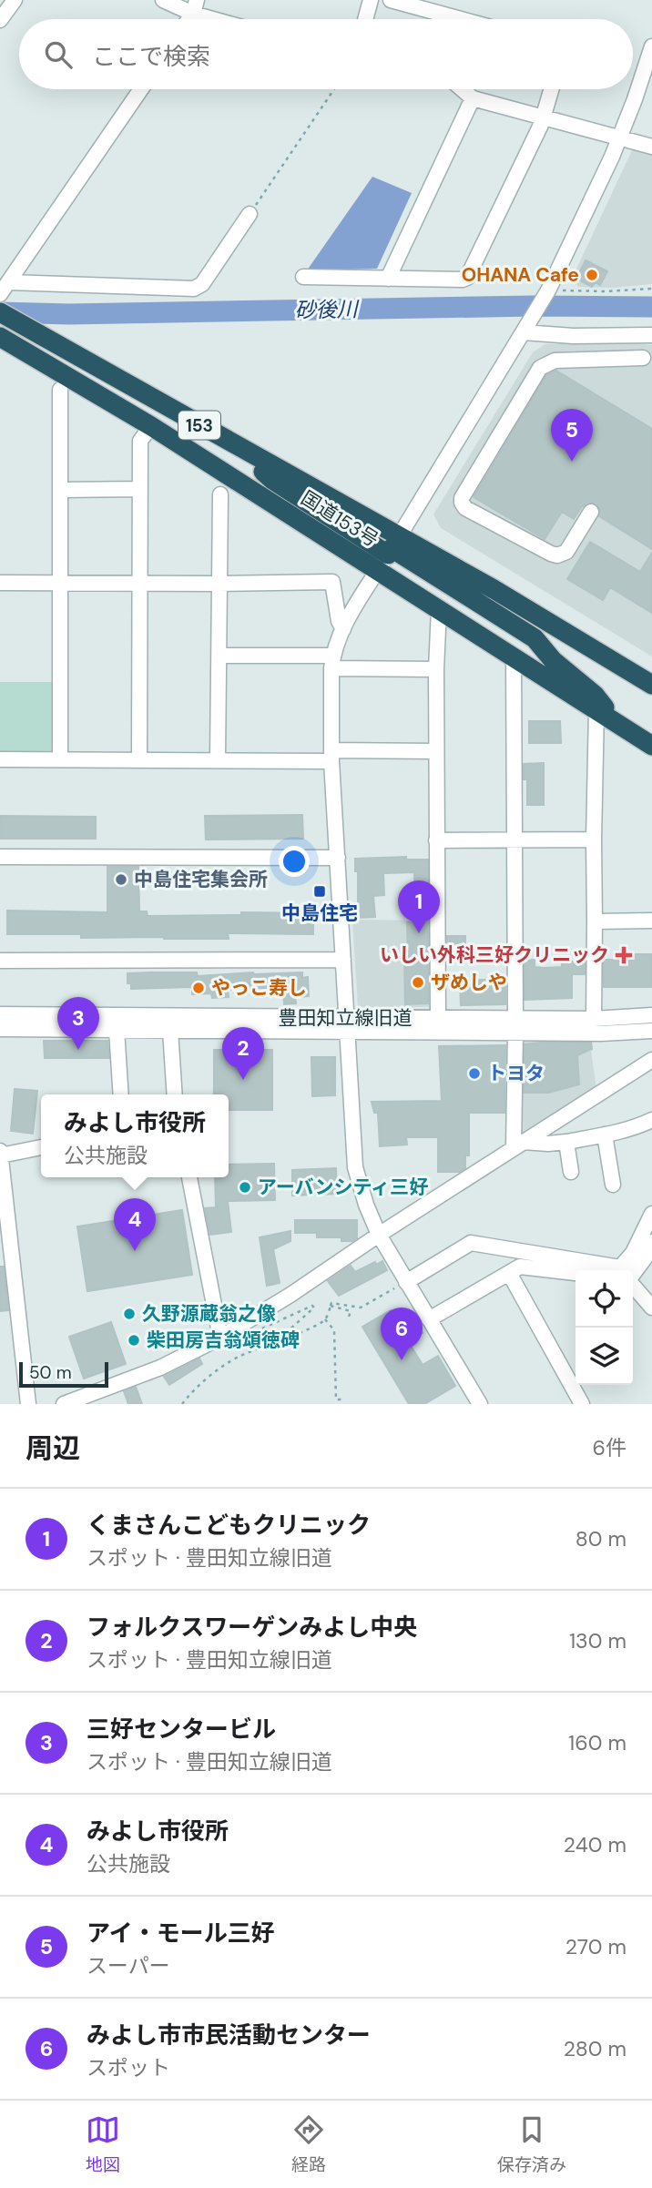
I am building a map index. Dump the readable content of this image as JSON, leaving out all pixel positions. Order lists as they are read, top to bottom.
{
  "streets": {
    "highway": ["153", "国道153号"],
    "street": ["豊田知立線旧道"]
  },
  "crossings": [
    ["153", "国道153号"]
  ],
  "water": ["砂後川"],
  "places": {
    "other": [
      "OHANA Cafe",
      "中島住宅集会所",
      "ザめしや",
      "やっこ寿し",
      "トヨタ",
      "アーバンシティ三好",
      "久野源蔵翁之像",
      "柴田房吉翁頌徳碑"
    ],
    "transit": ["中島住宅"],
    "health": ["いしい外科三好クリニック"]
  },
  "scale_bar": "50 m",
  "page": {
    "search": "ここで検索",
    "pins": [
      "5",
      "1",
      "3",
      "2",
      "4",
      "6"
    ],
    "popup": ["みよし市役所", "公共施設"],
    "scale": "50 m",
    "heading": ["周辺", "6件"],
    "list": [
      {
        "mark": "1",
        "name": "くまさんこどもクリニック",
        "note": "スポット · 豊田知立線旧道",
        "value": "80 m"
      },
      {
        "mark": "2",
        "name": "フォルクスワーゲンみよし中央",
        "note": "スポット · 豊田知立線旧道",
        "value": "130 m"
      },
      {
        "mark": "3",
        "name": "三好センタービル",
        "note": "スポット · 豊田知立線旧道",
        "value": "160 m"
      },
      {
        "mark": "4",
        "name": "みよし市役所",
        "note": "公共施設",
        "value": "240 m"
      },
      {
        "mark": "5",
        "name": "アイ・モール三好",
        "note": "スーパー",
        "value": "270 m"
      },
      {
        "mark": "6",
        "name": "みよし市市民活動センター",
        "note": "スポット",
        "value": "280 m"
      }
    ],
    "nav": ["地図", "経路", "保存済み"]
  }
}
